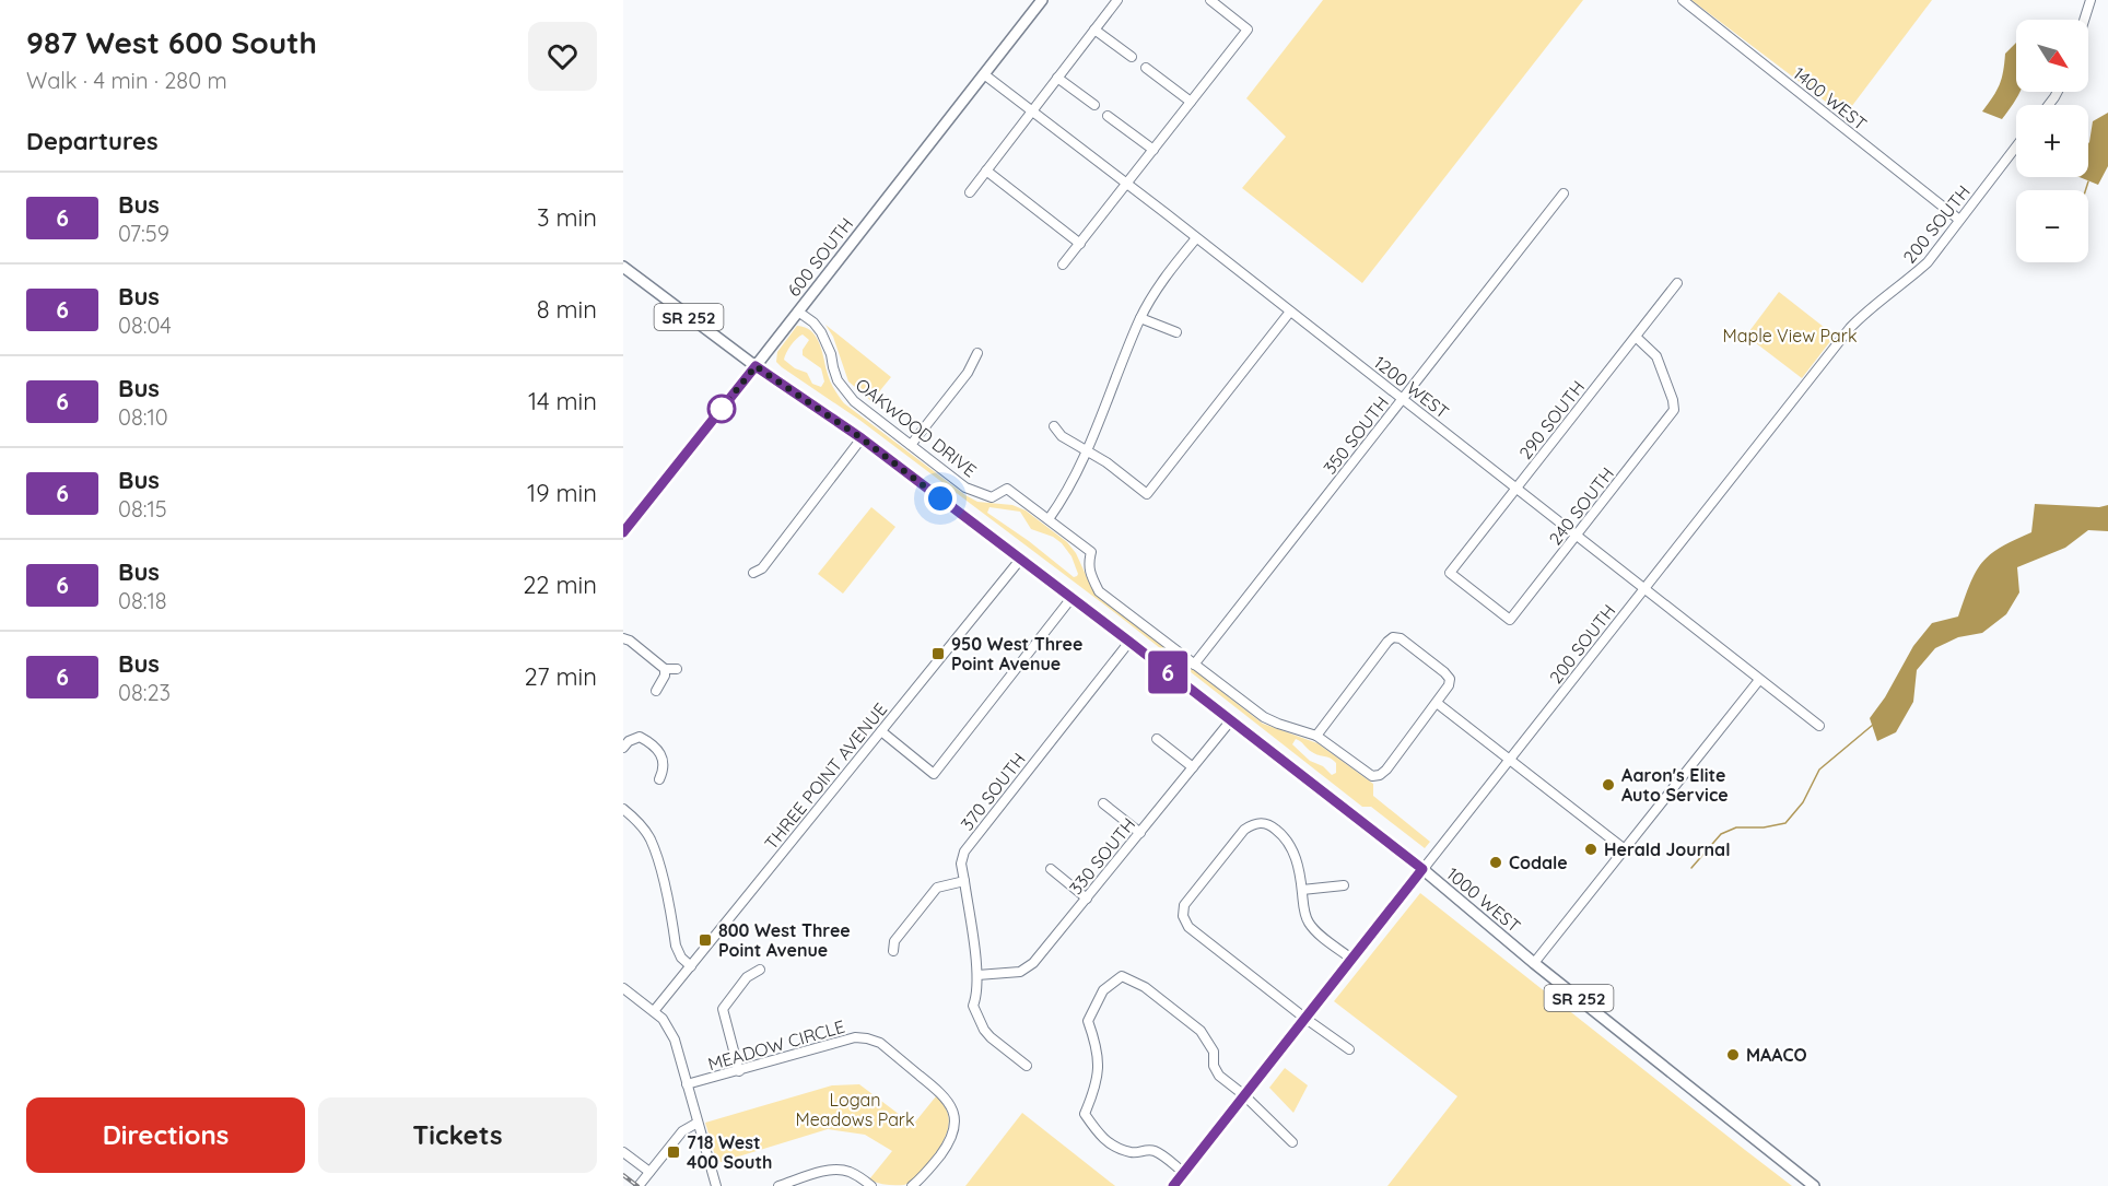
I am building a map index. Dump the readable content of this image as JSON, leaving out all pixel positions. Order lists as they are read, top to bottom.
{
  "streets": {
    "main road": ["600 SOUTH", "SR 252", "1000 WEST"],
    "street": [
      "1400 WEST",
      "200 SOUTH",
      "1200 WEST",
      "290 SOUTH",
      "OAKWOOD DRIVE",
      "350 SOUTH",
      "240 SOUTH",
      "THREE POINT AVENUE",
      "370 SOUTH",
      "330 SOUTH",
      "MEADOW CIRCLE"
    ]
  },
  "crossings": [
    ["1400 WEST", "200 SOUTH"],
    ["200 SOUTH", "1200 WEST"],
    ["200 SOUTH", "1000 WEST"],
    ["600 SOUTH", "1200 WEST"],
    ["600 SOUTH", "OAKWOOD DRIVE"],
    ["600 SOUTH", "1000 WEST"],
    ["1200 WEST", "290 SOUTH"],
    ["1200 WEST", "350 SOUTH"],
    ["1200 WEST", "240 SOUTH"],
    ["290 SOUTH", "240 SOUTH"],
    ["THREE POINT AVENUE", "1000 WEST"],
    ["370 SOUTH", "330 SOUTH"],
    ["370 SOUTH", "1000 WEST"],
    ["330 SOUTH", "1000 WEST"]
  ],
  "parks": ["Maple View Park", "Logan Meadows Park"],
  "places": {
    "transit": ["950 West Three Point Avenue", "800 West Three Point Avenue", "718 West 400 South"],
    "other": [
      "Aaron's Elite Auto Service",
      "Herald Journal",
      "Codale",
      "MAACO"
    ]
  },
  "lines": ["bus line 6"],
  "north": "bottom right",
  "page": {
    "heading": [
      ["987 West 600 South", "Walk · 4 min · 280 m"],
      "Departures"
    ],
    "on_map": "6",
    "map_buttons": ["+", "−"],
    "list": [
      {
        "mark": "6",
        "name": "Bus",
        "note": "07:59",
        "value": "3 min"
      },
      {
        "mark": "6",
        "name": "Bus",
        "note": "08:04",
        "value": "8 min"
      },
      {
        "mark": "6",
        "name": "Bus",
        "note": "08:10",
        "value": "14 min"
      },
      {
        "mark": "6",
        "name": "Bus",
        "note": "08:15",
        "value": "19 min"
      },
      {
        "mark": "6",
        "name": "Bus",
        "note": "08:18",
        "value": "22 min"
      },
      {
        "mark": "6",
        "name": "Bus",
        "note": "08:23",
        "value": "27 min"
      }
    ],
    "buttons": ["Directions", "Tickets"]
  }
}
